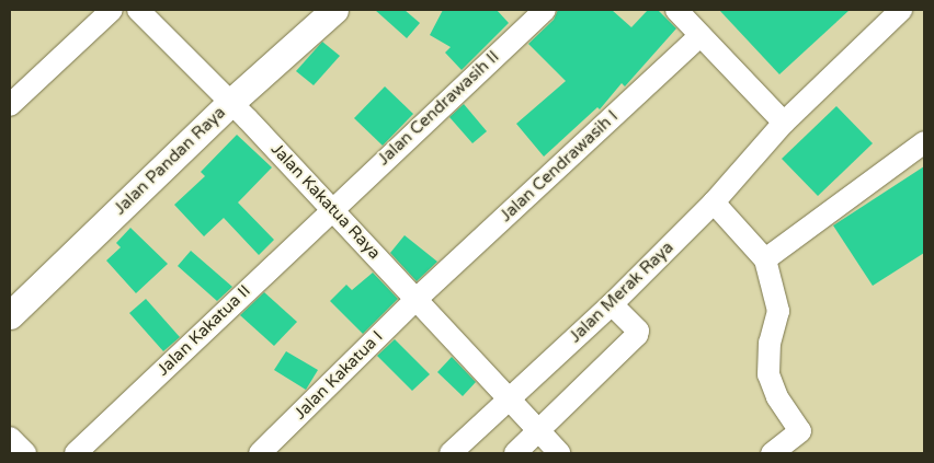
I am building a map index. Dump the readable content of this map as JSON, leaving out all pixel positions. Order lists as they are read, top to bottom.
{
  "streets": {
    "street": [
      "Jalan Cendrawasih II",
      "Jalan Pandan Raya",
      "Jalan Cendrawasih I",
      "Jalan Kakatua Raya",
      "Jalan Merak Raya",
      "Jalan Kakatua II",
      "Jalan Kakatua I"
    ]
  },
  "crossings": [
    ["Jalan Cendrawasih II", "Jalan Kakatua Raya"],
    ["Jalan Cendrawasih II", "Jalan Kakatua II"],
    ["Jalan Pandan Raya", "Jalan Kakatua Raya"],
    ["Jalan Cendrawasih I", "Jalan Kakatua Raya"],
    ["Jalan Cendrawasih I", "Jalan Kakatua I"],
    ["Jalan Kakatua Raya", "Jalan Merak Raya"],
    ["Jalan Kakatua Raya", "Jalan Kakatua II"],
    ["Jalan Kakatua Raya", "Jalan Kakatua I"]
  ]
}
